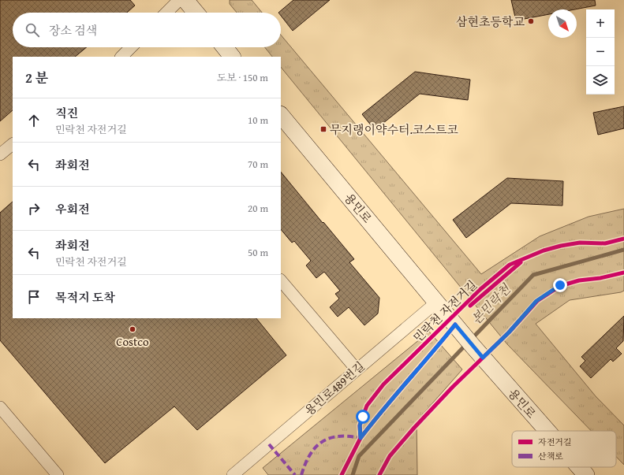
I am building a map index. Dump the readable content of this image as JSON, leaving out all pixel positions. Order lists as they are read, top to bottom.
{
  "streets": {
    "street": ["용민로", "용민로489번길"],
    "cycle path": ["민락천 자전거길"]
  },
  "crossings": [
    ["용민로", "용민로489번길"]
  ],
  "water": ["본민락천"],
  "places": {
    "other": ["삼현초등학교", "Costco"],
    "transit": ["무지랭이약수터.코스트코"]
  },
  "legend": ["자전거길", "산책로"],
  "north": "bottom right",
  "page": {
    "map_buttons": ["+", "−"],
    "search": "장소 검색",
    "heading": ["2 분", "도보 · 150 m"],
    "list": [
      ["직진", "민락천 자전거길", "10 m"],
      ["좌회전", "70 m"],
      ["우회전", "20 m"],
      ["좌회전", "민락천 자전거길", "50 m"],
      "목적지 도착"
    ]
  }
}
